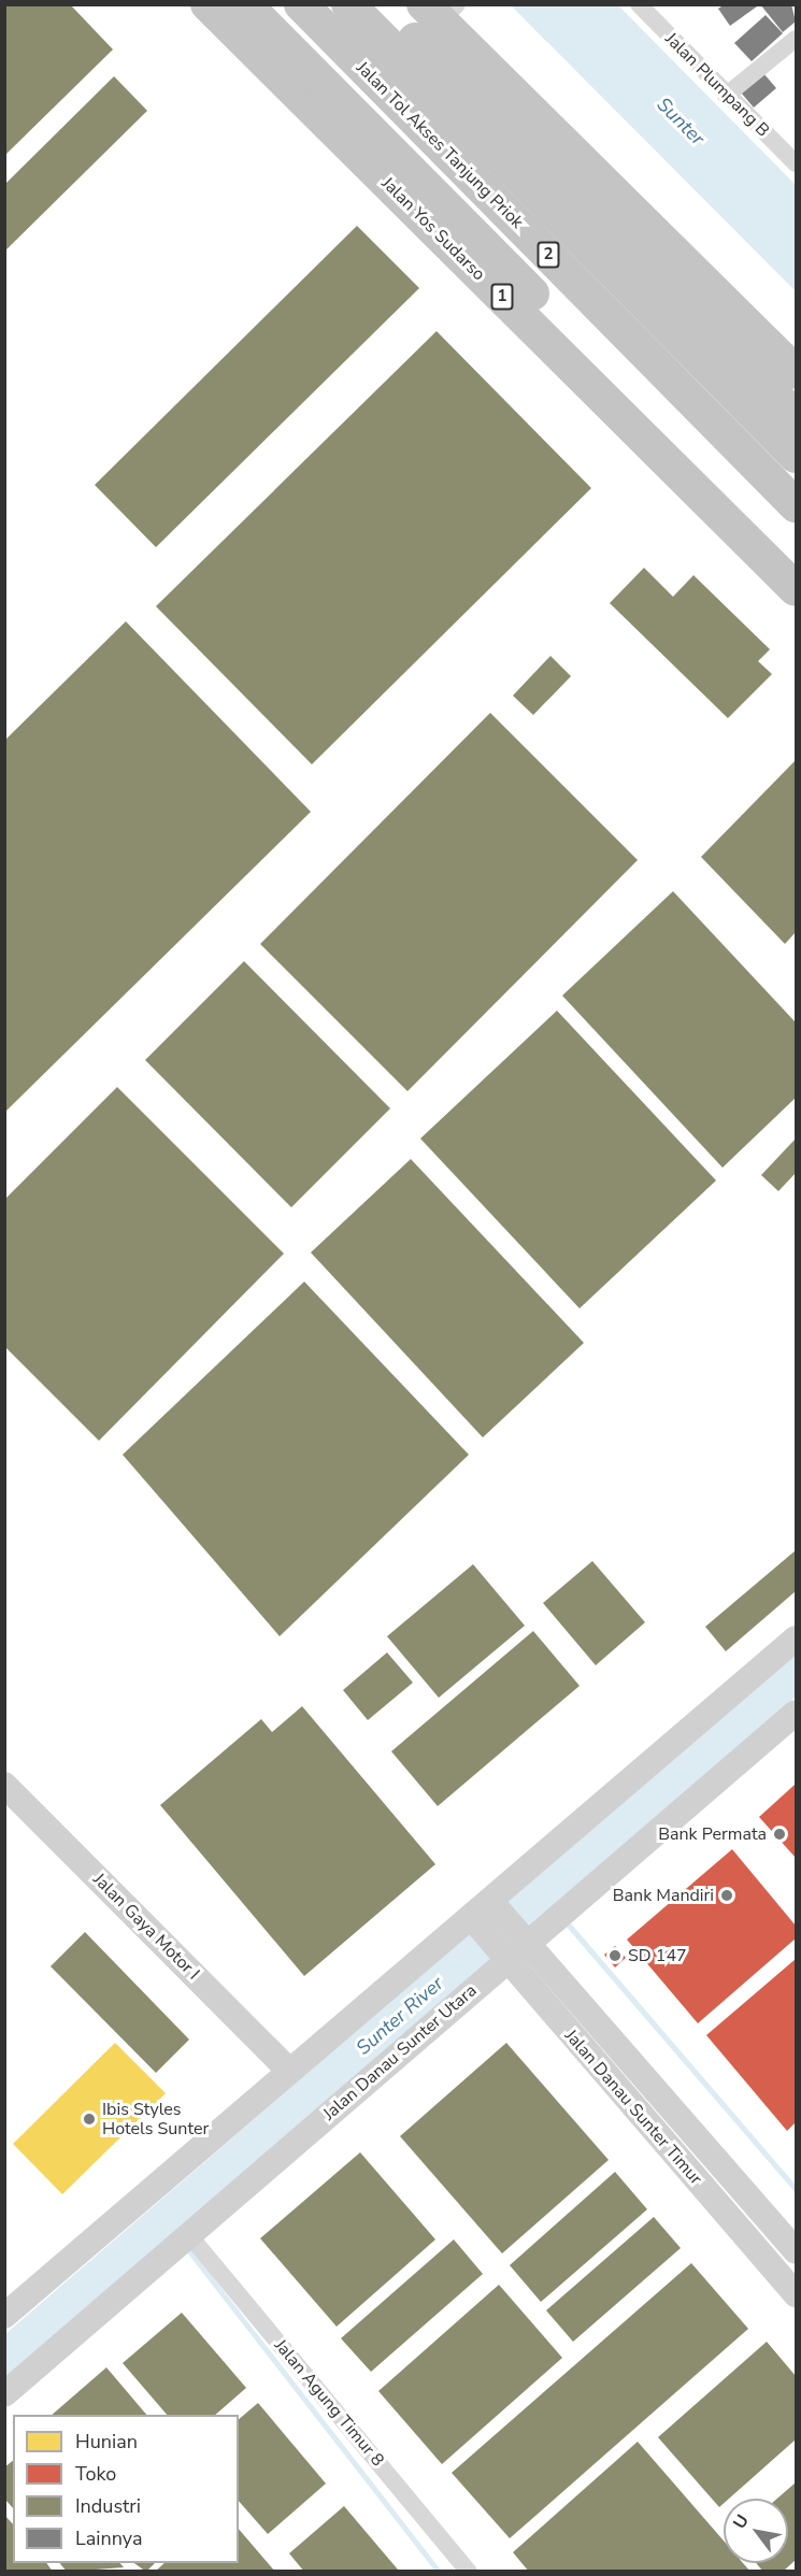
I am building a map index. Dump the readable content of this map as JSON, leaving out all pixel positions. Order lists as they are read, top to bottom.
{
  "streets": {
    "highway": [
      "Jalan Tol Akses Tanjung Priok",
      "Jalan Yos Sudarso",
      "2",
      "1"
    ],
    "main road": ["Jalan Gaya Motor I", "Jalan Danau Sunter Utara", "Jalan Danau Sunter Timur"],
    "street": ["Jalan Plumpang B", "Jalan Agung Timur 8"]
  },
  "crossings": [
    ["Jalan Danau Sunter Utara", "Jalan Danau Sunter Timur"],
    ["Jalan Danau Sunter Utara", "Jalan Agung Timur 8"]
  ],
  "water": ["Sunter", "Sunter River"],
  "places": [
    "Bank Permata",
    "Bank Mandiri",
    "SD 147",
    "Ibis Styles Hotels Sunter"
  ],
  "legend": [
    "Hunian",
    "Toko",
    "Industri",
    "Lainnya"
  ],
  "north": "top left"
}
